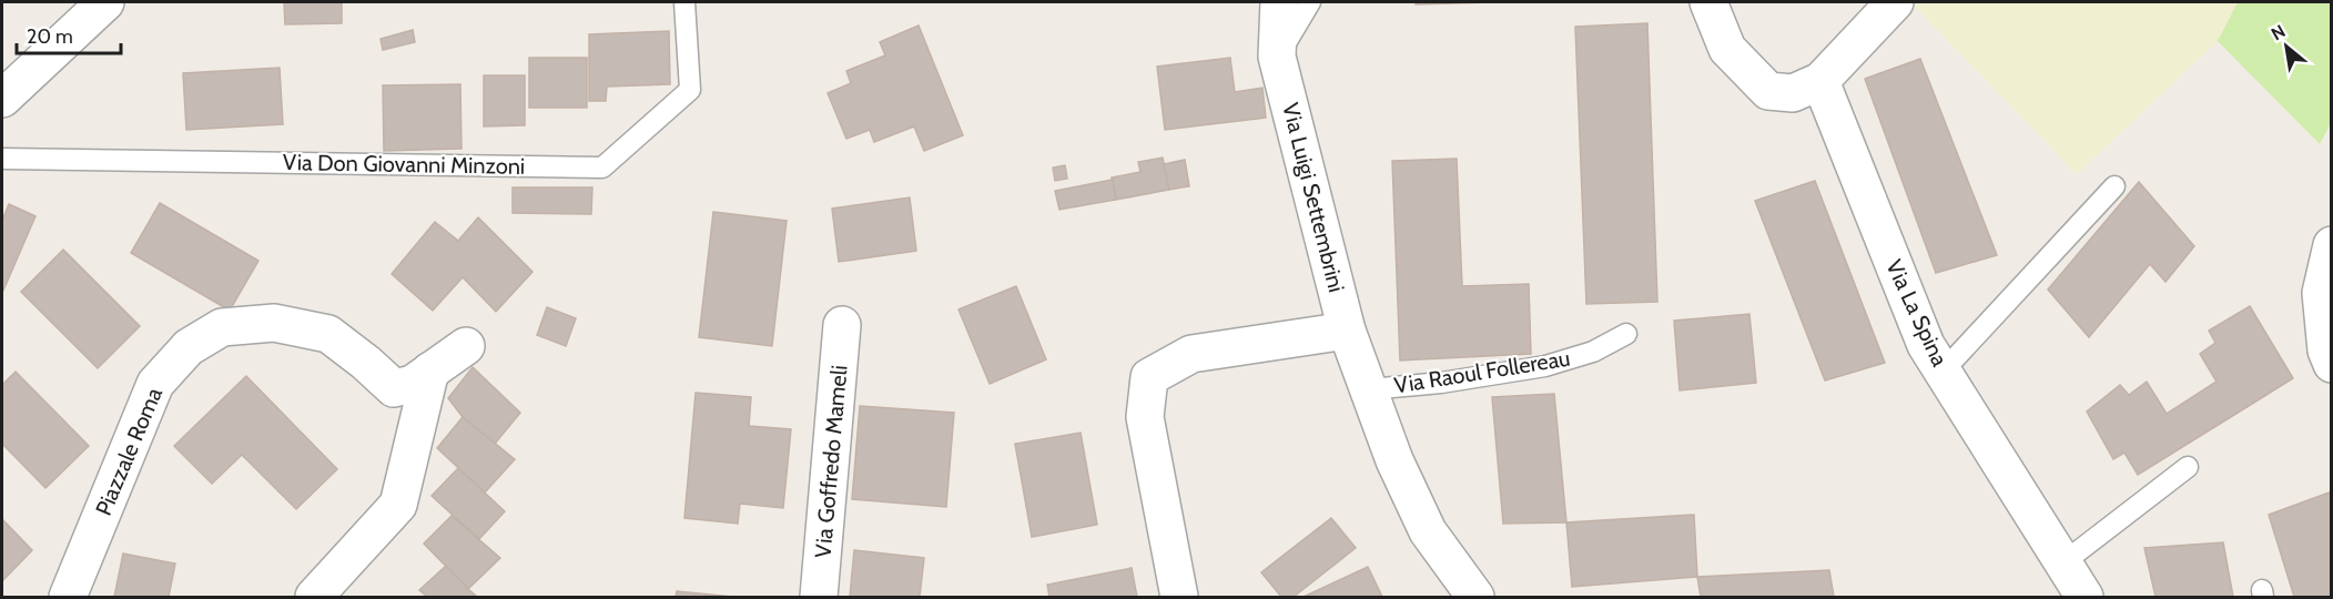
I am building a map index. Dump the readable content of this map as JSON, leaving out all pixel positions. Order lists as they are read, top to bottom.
{
  "streets": {
    "street": [
      "Via Luigi Settembrini",
      "Via La Spina",
      "Via Raoul Follereau",
      "Piazzale Roma",
      "Via Goffredo Mameli"
    ],
    "lane": ["Via Don Giovanni Minzoni"]
  },
  "crossings": [
    ["Via Luigi Settembrini", "Via Raoul Follereau"]
  ],
  "scale_bar": "20 m",
  "north": "top left"
}
